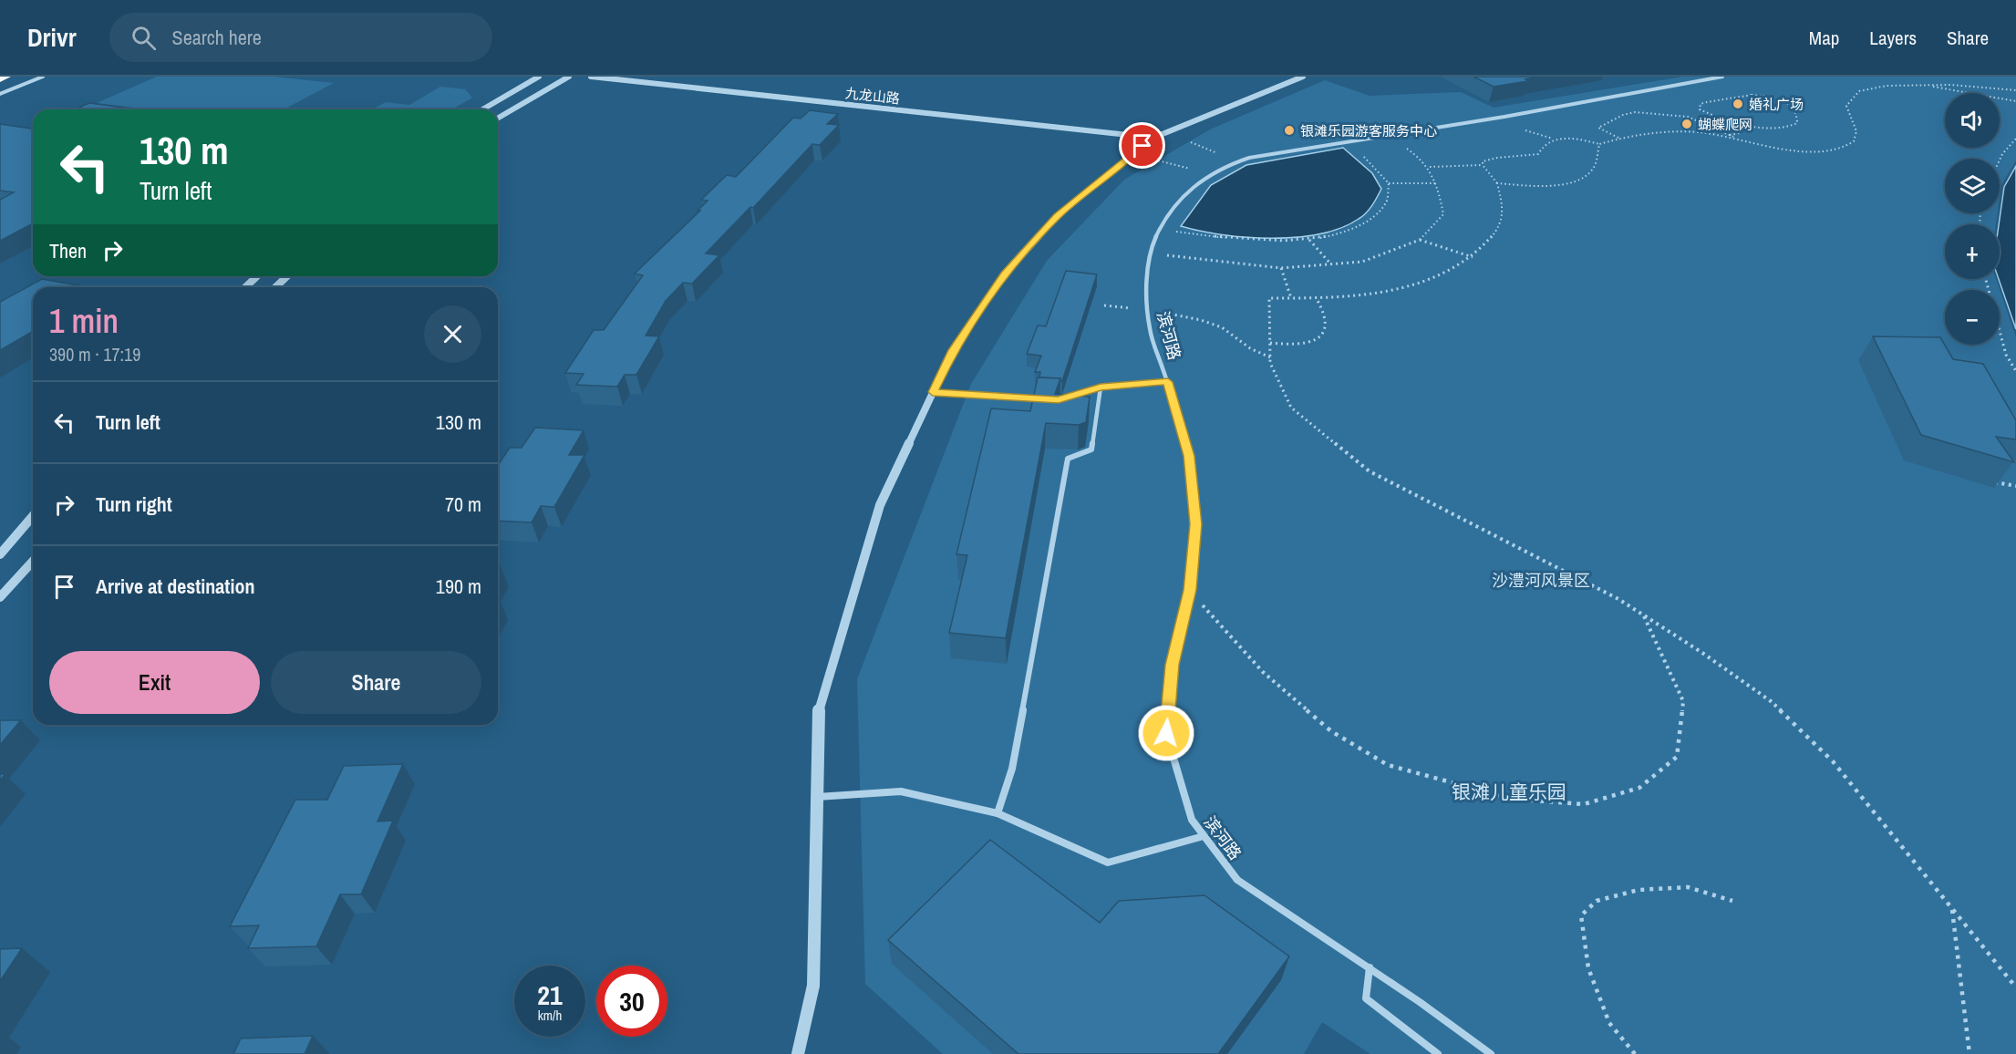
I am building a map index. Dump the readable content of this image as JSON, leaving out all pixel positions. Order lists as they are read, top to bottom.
{
  "streets": {
    "street": ["九龙山路", "滨河路"]
  },
  "parks": ["沙澧河风景区", "银滩儿童乐园"],
  "places": ["婚礼广场", "蝴蝶爬网", "银滩乐园游客服务中心"],
  "page": {
    "header": "Drivr",
    "search": "Search here",
    "nav": ["Map", "Layers", "Share"],
    "map_buttons": ["+", "−"],
    "turn": ["130 m", "Turn left"],
    "then": "Then",
    "heading": ["1 min", "390 m · 17:19"],
    "list": [
      {
        "name": "Turn left",
        "value": "130 m"
      },
      {
        "name": "Turn right",
        "value": "70 m"
      },
      {
        "name": "Arrive at destination",
        "value": "190 m"
      }
    ],
    "buttons": ["Exit", "Share"],
    "speed": "21 km/h",
    "limit": "30"
  }
}
